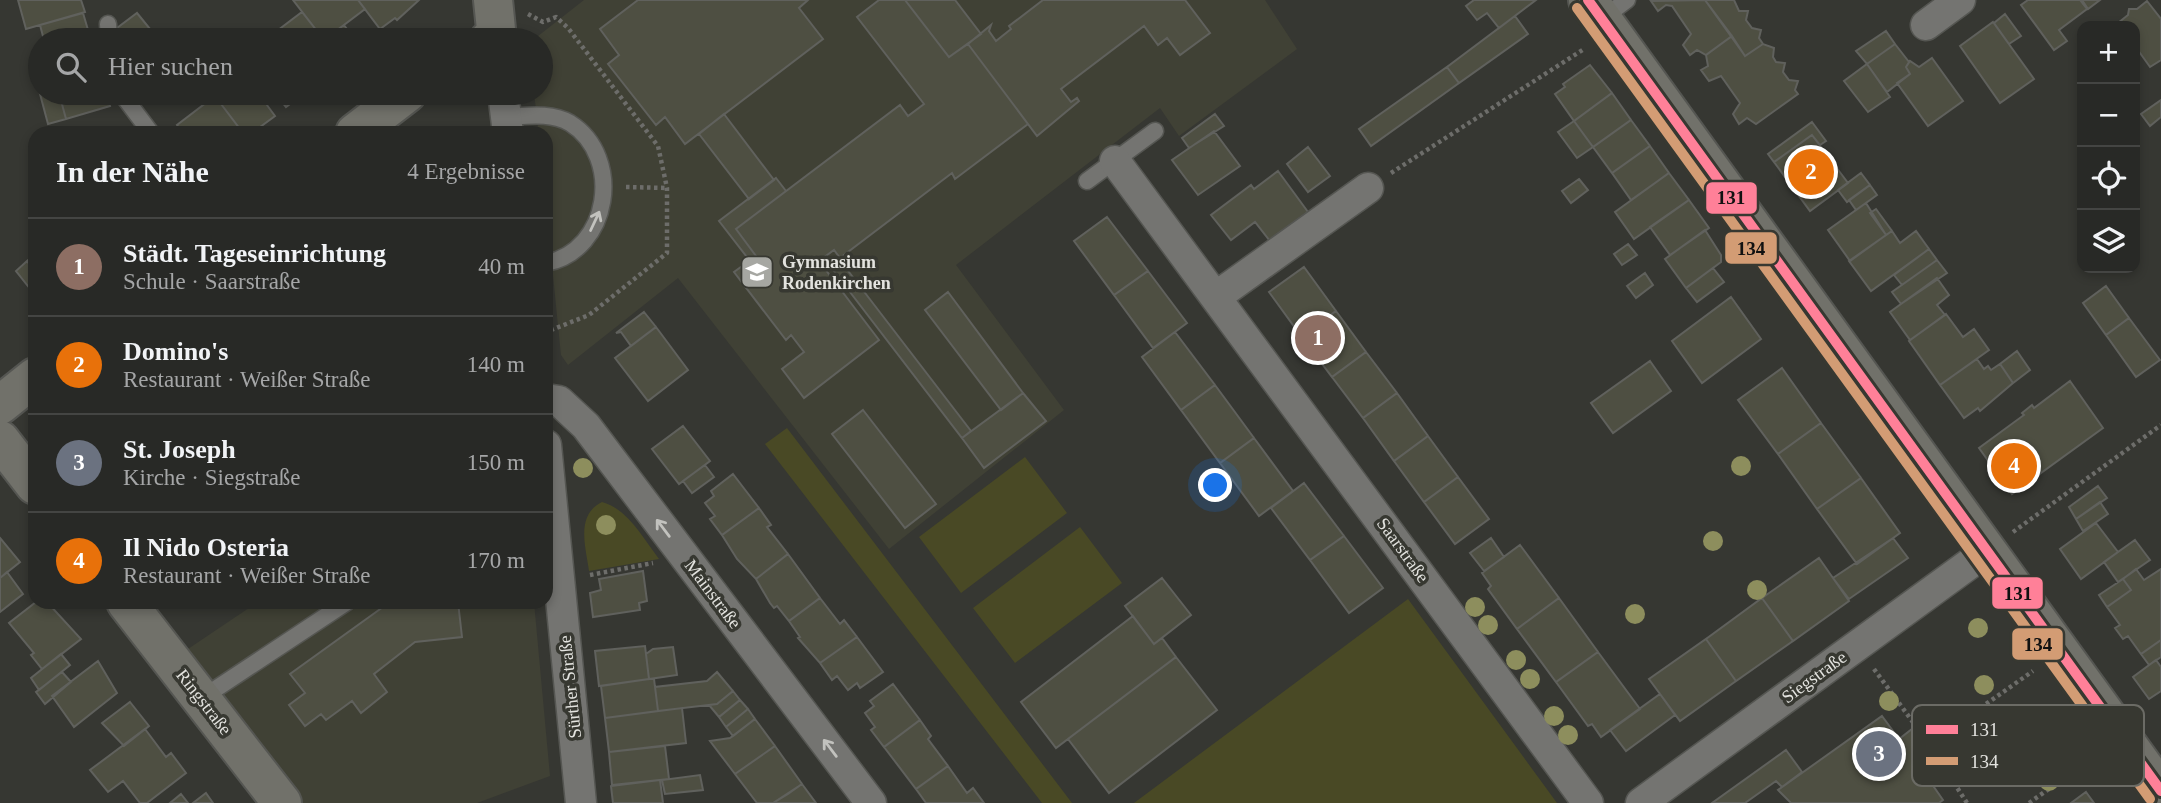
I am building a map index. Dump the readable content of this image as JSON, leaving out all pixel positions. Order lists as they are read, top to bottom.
{
  "streets": {
    "street": [
      "Saarstraße",
      "Mainstraße",
      "Siegstraße",
      "Sürther Straße",
      "Ringstraße"
    ]
  },
  "one_way": ["Mainstraße"],
  "places": {
    "school or university": ["Gymnasium Rodenkirchen"]
  },
  "lines": ["transit line 131", "transit line 134"],
  "legend": ["131", "134"],
  "page": {
    "map_buttons": ["+", "−"],
    "search": "Hier suchen",
    "heading": ["In der Nähe", "4 Ergebnisse"],
    "pins": [
      "2",
      "1",
      "4",
      "3"
    ],
    "list": [
      {
        "mark": "1",
        "name": "Städt. Tageseinrichtung",
        "note": "Schule · Saarstraße",
        "value": "40 m"
      },
      {
        "mark": "2",
        "name": "Domino's",
        "note": "Restaurant · Weißer Straße",
        "value": "140 m"
      },
      {
        "mark": "3",
        "name": "St. Joseph",
        "note": "Kirche · Siegstraße",
        "value": "150 m"
      },
      {
        "mark": "4",
        "name": "Il Nido Osteria",
        "note": "Restaurant · Weißer Straße",
        "value": "170 m"
      }
    ]
  }
}
